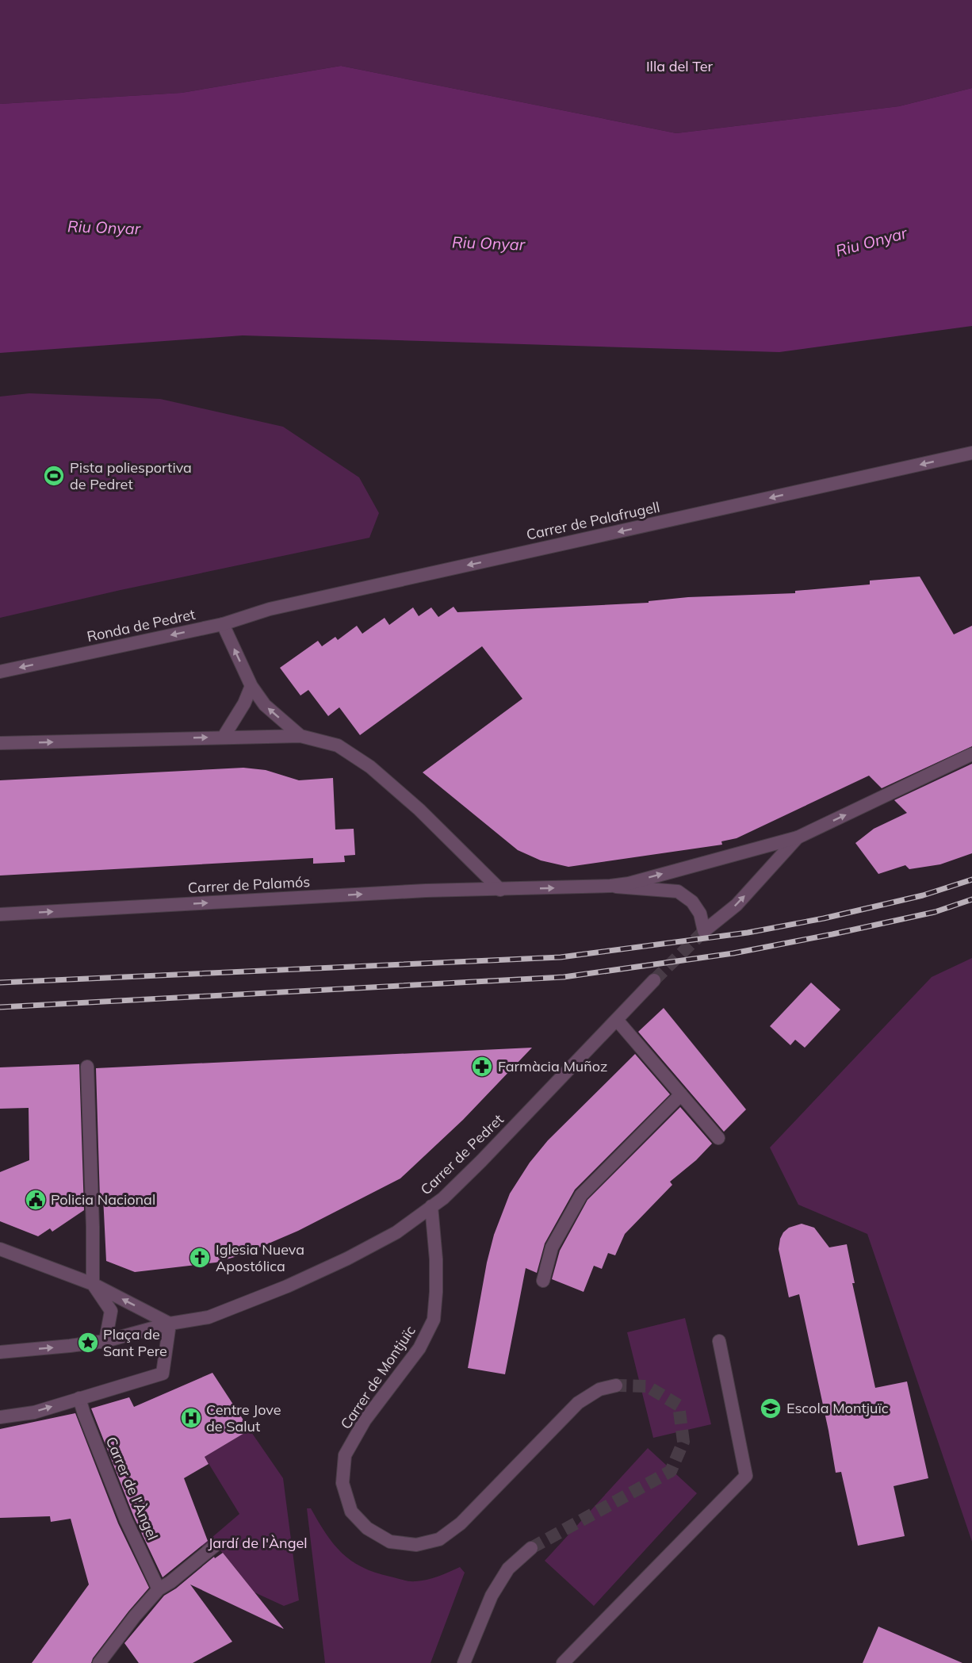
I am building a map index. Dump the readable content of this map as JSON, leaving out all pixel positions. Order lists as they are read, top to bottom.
{
  "streets": {
    "street": [
      "Carrer de Palafrugell",
      "Ronda de Pedret",
      "Carrer de Palamós",
      "Carrer de Pedret",
      "Carrer de Montjuïc",
      "Carrer de l'Àngel"
    ]
  },
  "crossings": [
    ["Carrer de Palafrugell", "Ronda de Pedret"],
    ["Carrer de Pedret", "Carrer de Montjuïc"]
  ],
  "one_way": ["Carrer de Palafrugell", "Carrer de Palamós"],
  "water": ["Riu Onyar"],
  "parks": ["Illa del Ter", "Jardí de l'Àngel"],
  "places": {
    "sports": ["Pista poliesportiva de Pedret"],
    "pharmacy": ["Farmàcia Muñoz"],
    "public building": ["Policia Nacional"],
    "church": ["Iglesia Nueva Apostólica"],
    "place": ["Plaça de Sant Pere"],
    "school or university": ["Escola Montjuïc"],
    "hospital": ["Centre Jove de Salut"]
  }
}
